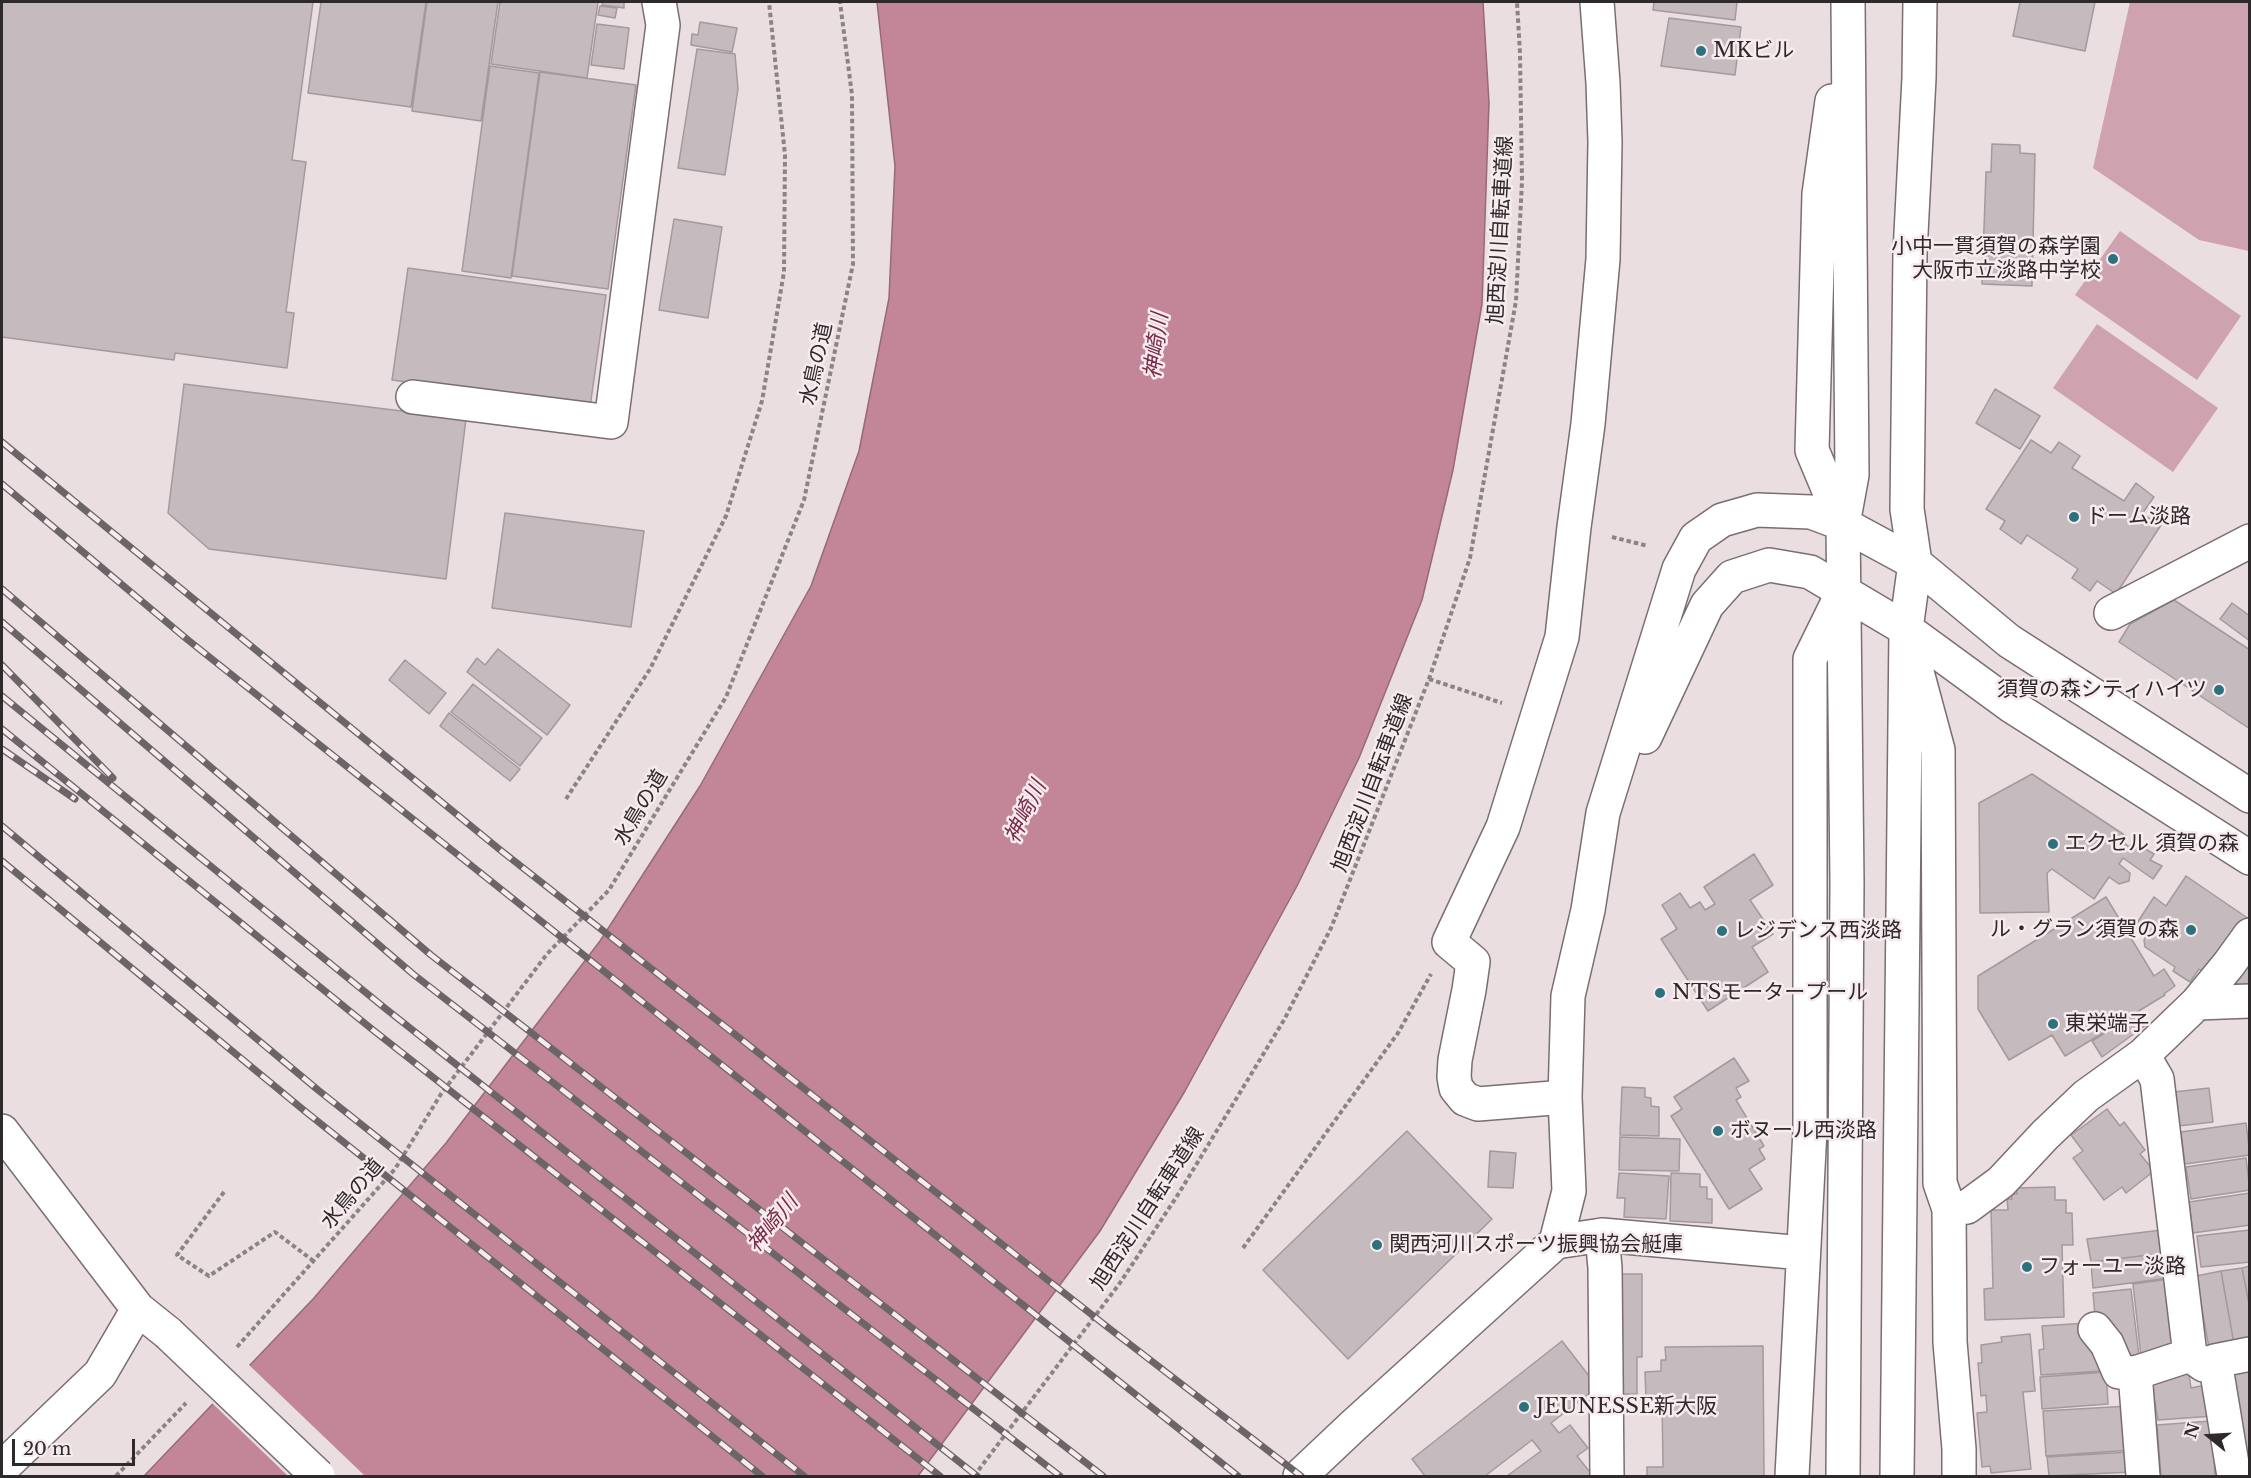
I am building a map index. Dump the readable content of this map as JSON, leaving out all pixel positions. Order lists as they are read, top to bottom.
{
  "streets": {
    "path": ["旭西淀川自転車道線", "水鳥の道"]
  },
  "water": ["神崎川"],
  "places": [
    "MKビル",
    "小中一貫須賀の森学園 大阪市立淡路中学校",
    "ドーム淡路",
    "須賀の森シティハイツ",
    "エクセル 須賀の森",
    "ル・グラン須賀の森",
    "レジデンス西淡路",
    "NTSモータープール",
    "東栄端子",
    "ボヌール西淡路",
    "関西河川スポーツ振興協会艇庫",
    "フォーユー淡路",
    "JEUNESSE新大阪"
  ],
  "scale_bar": "20 m",
  "north": "left"
}
